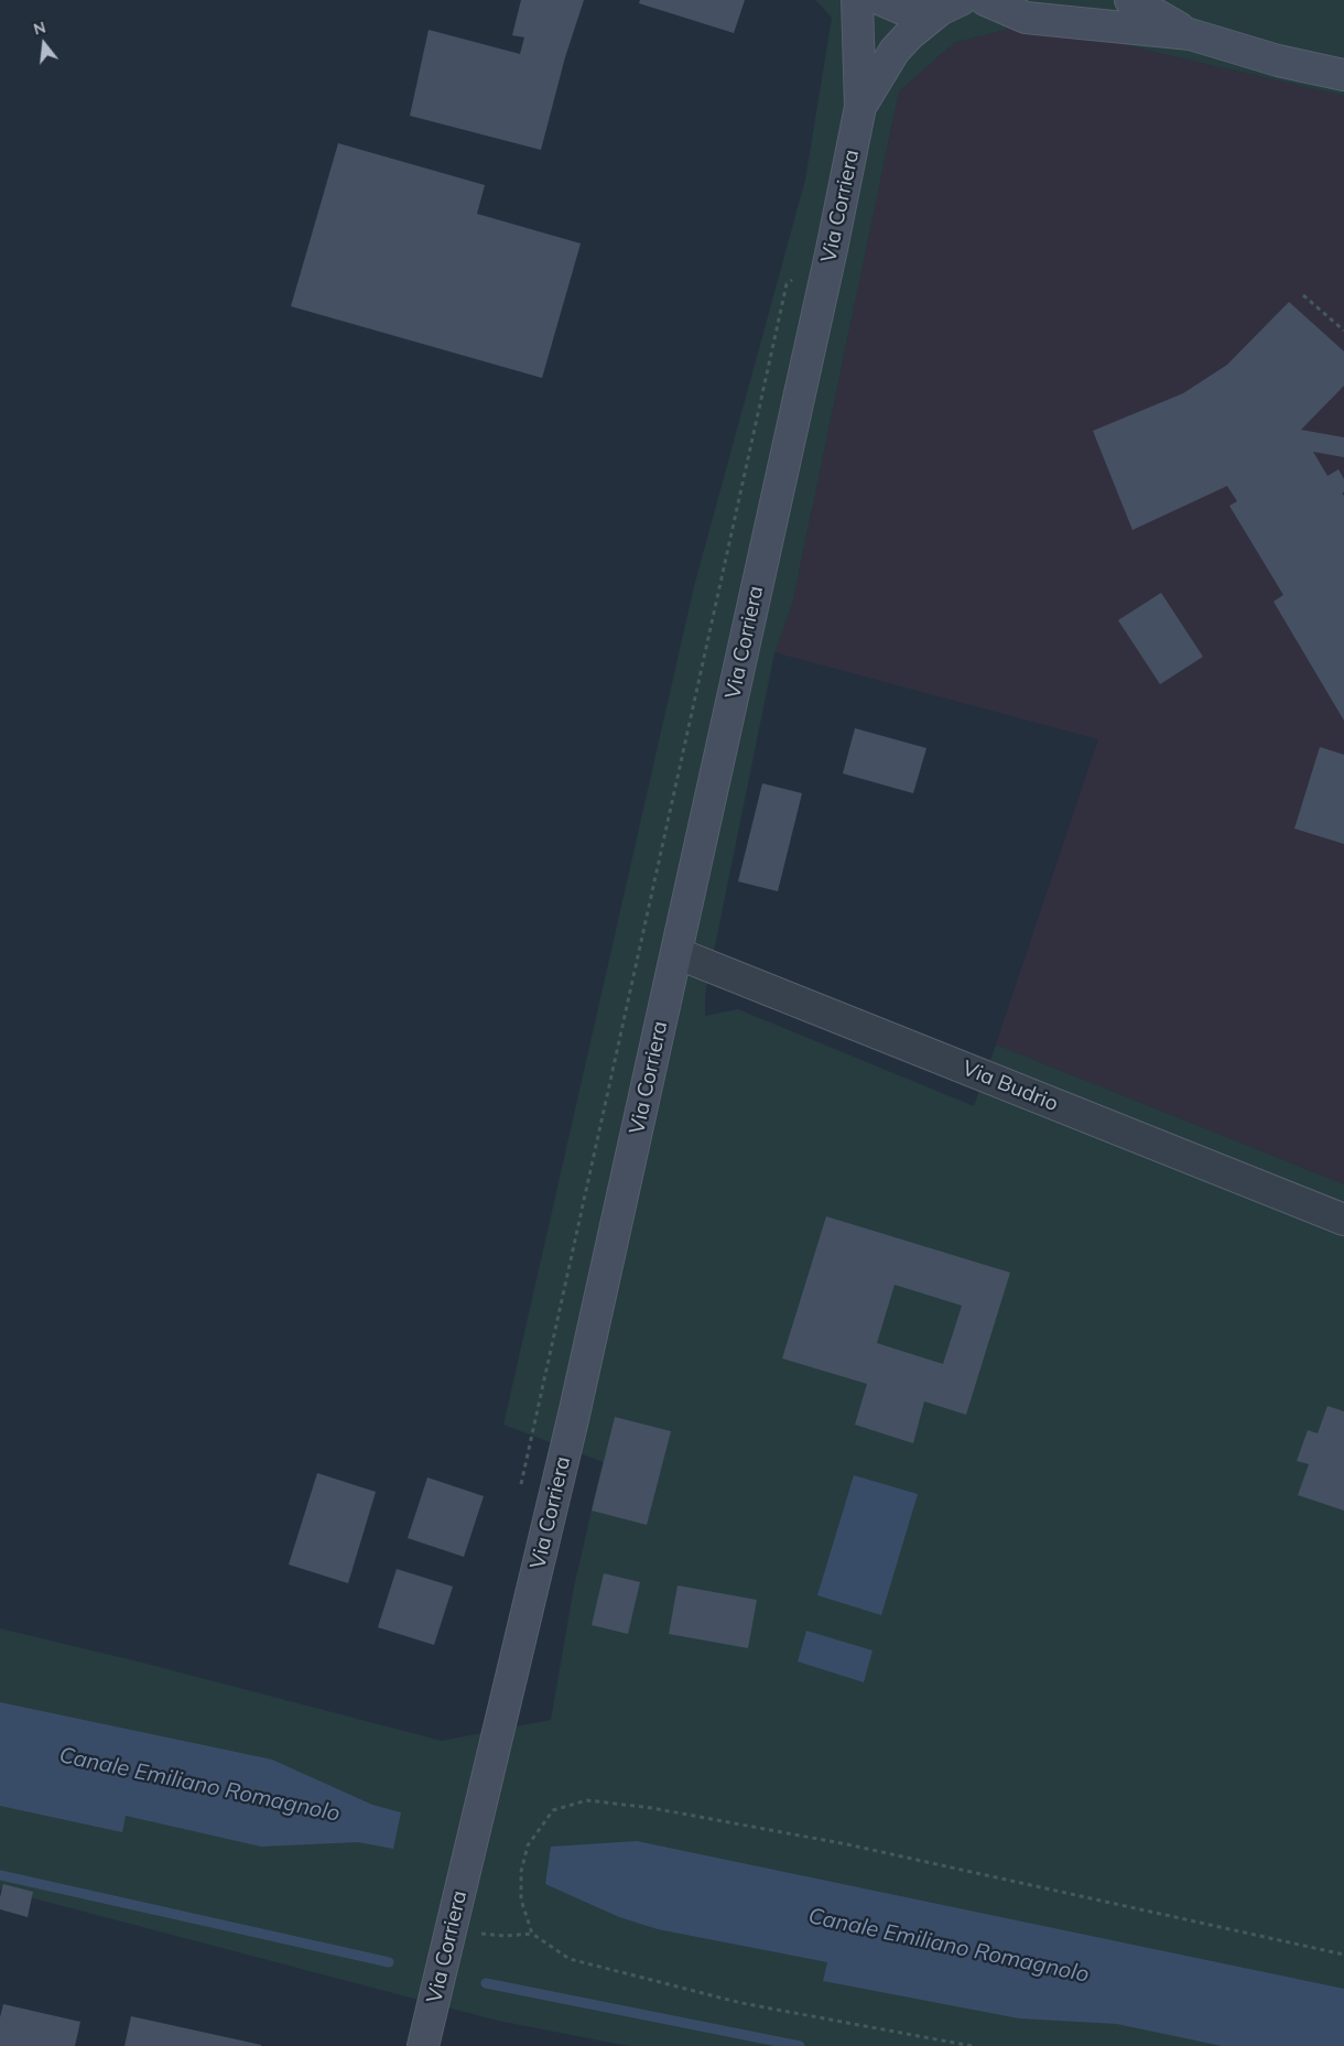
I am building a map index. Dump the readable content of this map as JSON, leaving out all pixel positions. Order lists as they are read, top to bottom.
{
  "streets": {
    "main road": ["Via Corriera"],
    "street": ["Via Budrio"]
  },
  "crossings": [
    ["Via Corriera", "Via Budrio"]
  ],
  "water": ["Canale Emiliano Romagnolo"],
  "north": "top"
}
